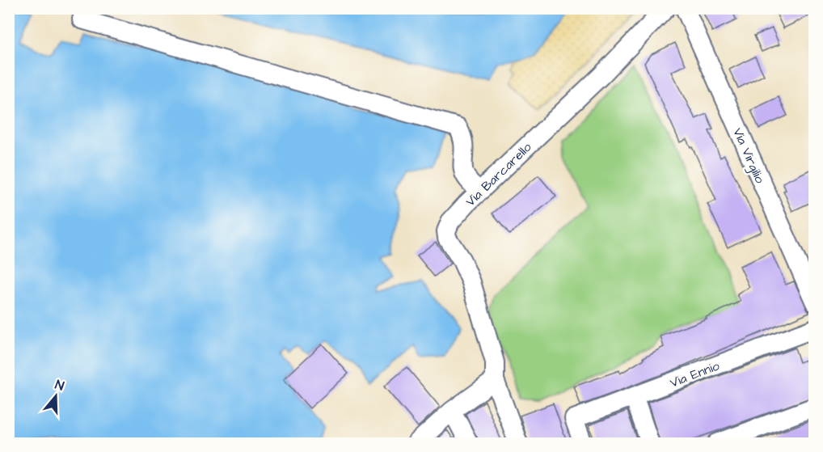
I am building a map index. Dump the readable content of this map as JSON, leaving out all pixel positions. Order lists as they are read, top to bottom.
{
  "streets": {
    "street": ["Via Virgilio", "Via Barcarello", "Via Ennio"]
  },
  "north": "top"
}
